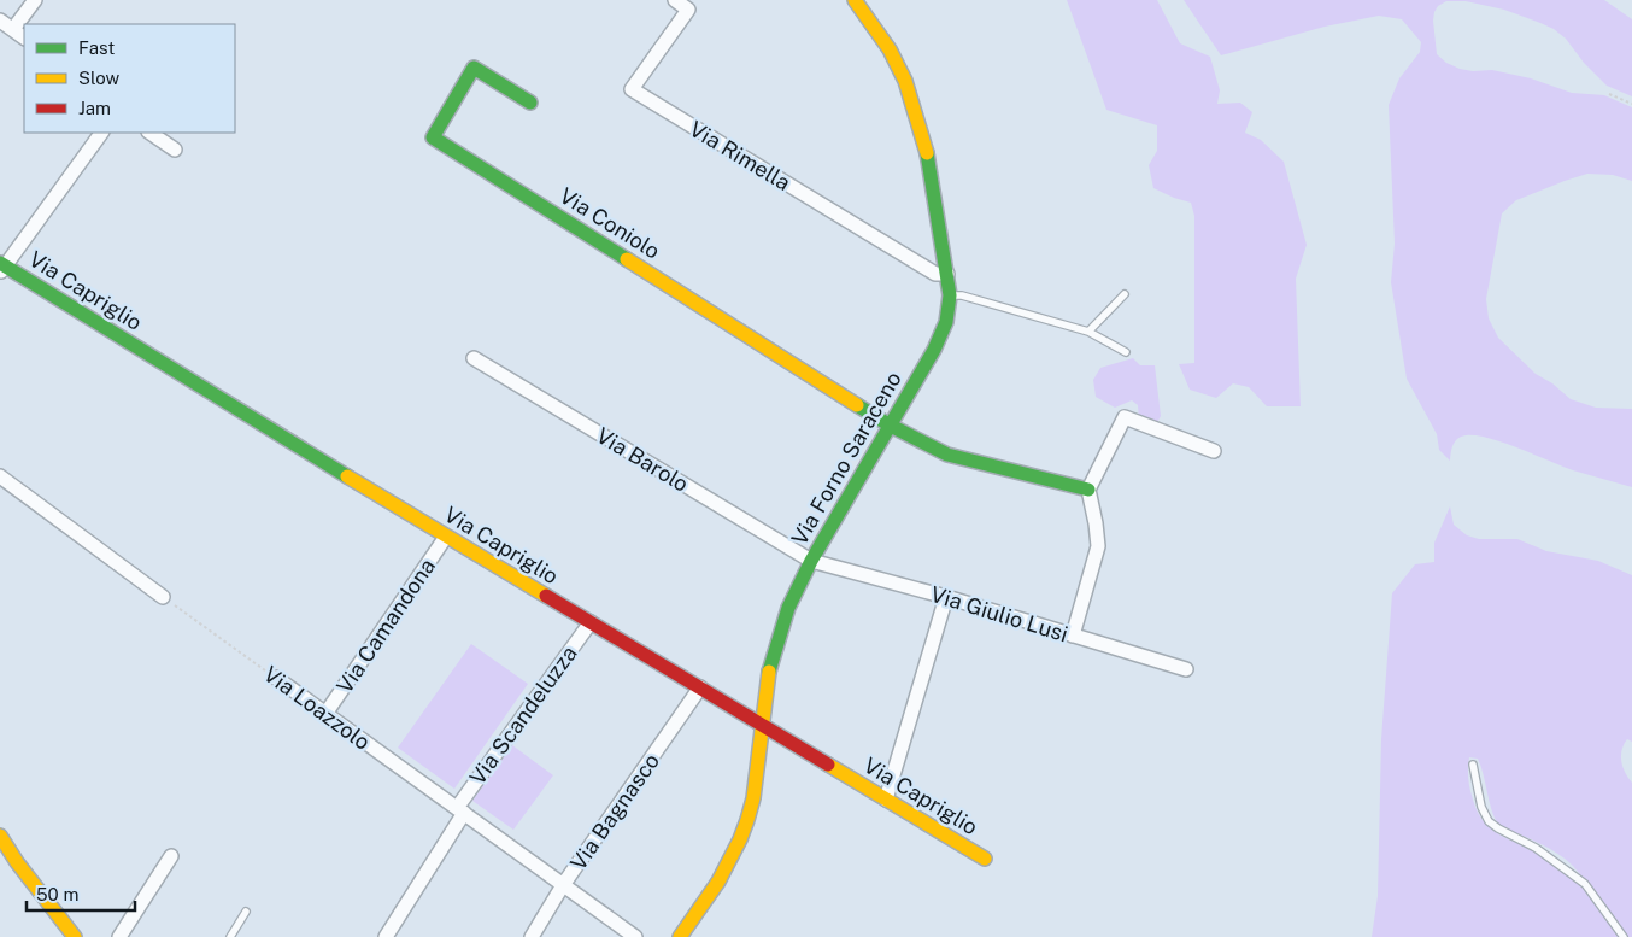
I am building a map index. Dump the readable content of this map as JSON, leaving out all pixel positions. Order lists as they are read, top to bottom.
{
  "streets": {
    "street": [
      "Via Rimella",
      "Via Coniolo",
      "Via Capriglio",
      "Via Forno Saraceno",
      "Via Barolo",
      "Via Giulio Lusi",
      "Via Camandona",
      "Via Loazzolo",
      "Via Scandeluzza",
      "Via Bagnasco"
    ]
  },
  "crossings": [
    ["Via Rimella", "Via Forno Saraceno"],
    ["Via Coniolo", "Via Forno Saraceno"],
    ["Via Capriglio", "Via Forno Saraceno"],
    ["Via Capriglio", "Via Camandona"],
    ["Via Capriglio", "Via Scandeluzza"],
    ["Via Capriglio", "Via Bagnasco"],
    ["Via Forno Saraceno", "Via Barolo"],
    ["Via Forno Saraceno", "Via Giulio Lusi"],
    ["Via Barolo", "Via Giulio Lusi"],
    ["Via Camandona", "Via Loazzolo"],
    ["Via Loazzolo", "Via Scandeluzza"],
    ["Via Loazzolo", "Via Bagnasco"]
  ],
  "legend": ["Fast", "Slow", "Jam"],
  "scale_bar": "50 m"
}
